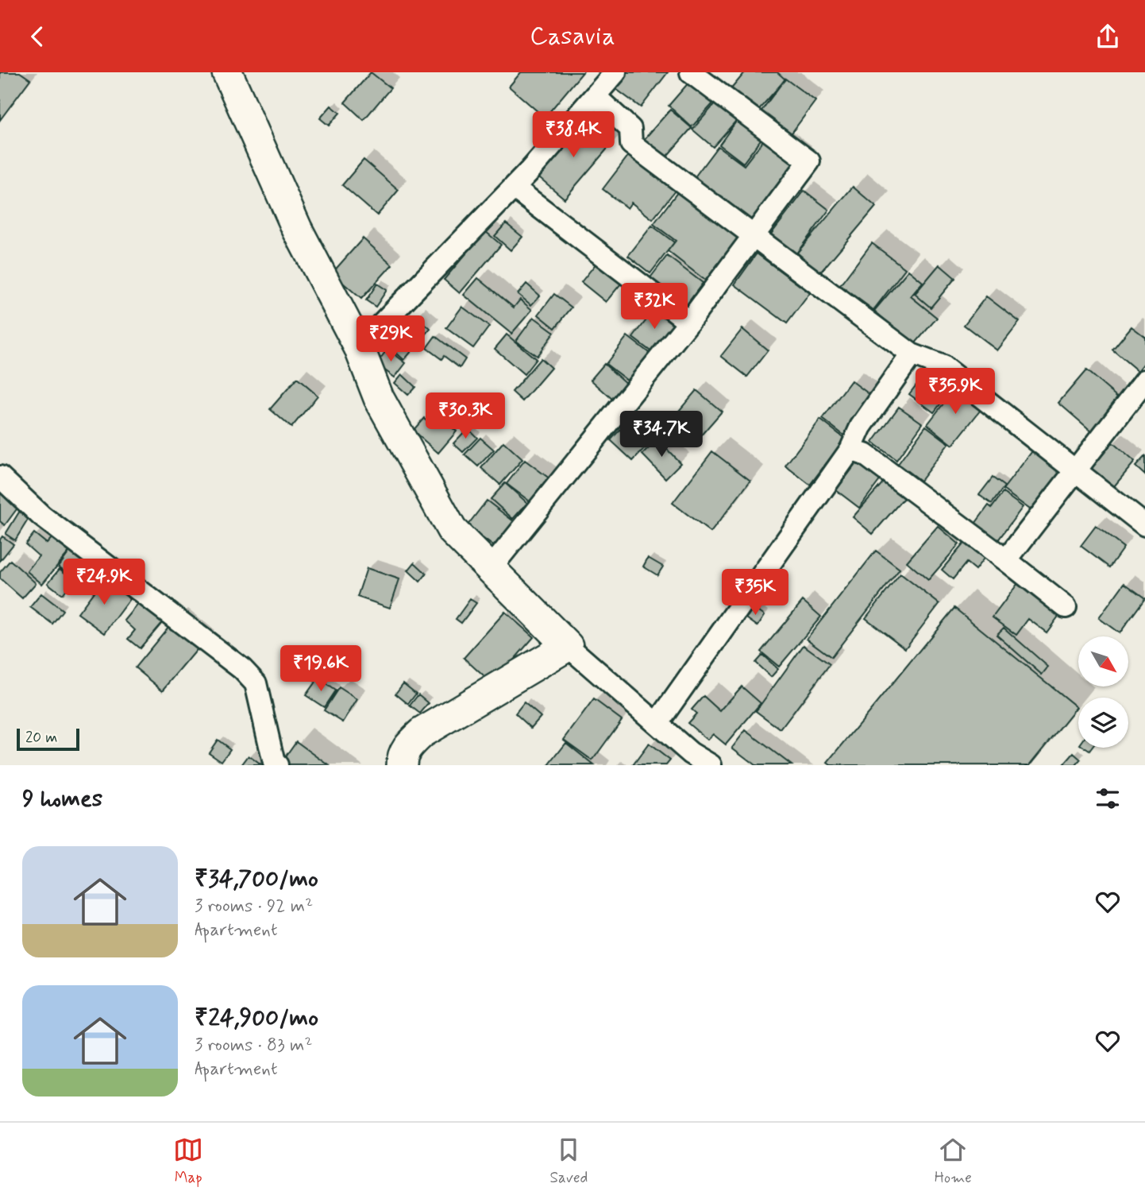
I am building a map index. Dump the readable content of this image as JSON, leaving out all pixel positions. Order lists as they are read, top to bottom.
{
  "scale_bar": "20 m",
  "north": "bottom right",
  "page": {
    "header": "Casavia",
    "price": [
      "₹38.4K",
      "₹32K",
      "₹29K",
      "₹35.9K",
      "₹30.3K",
      "₹34.7K",
      "₹24.9K",
      "₹35K",
      "₹19.6K"
    ],
    "scale": "20 m",
    "heading": "9 homes",
    "list": [
      {
        "name": "₹34,700/mo",
        "note": "3 rooms · 92 m² · Apartment"
      },
      {
        "name": "₹24,900/mo",
        "note": "3 rooms · 83 m² · Apartment"
      }
    ],
    "tabs": ["Map", "Saved", "Home"]
  }
}
